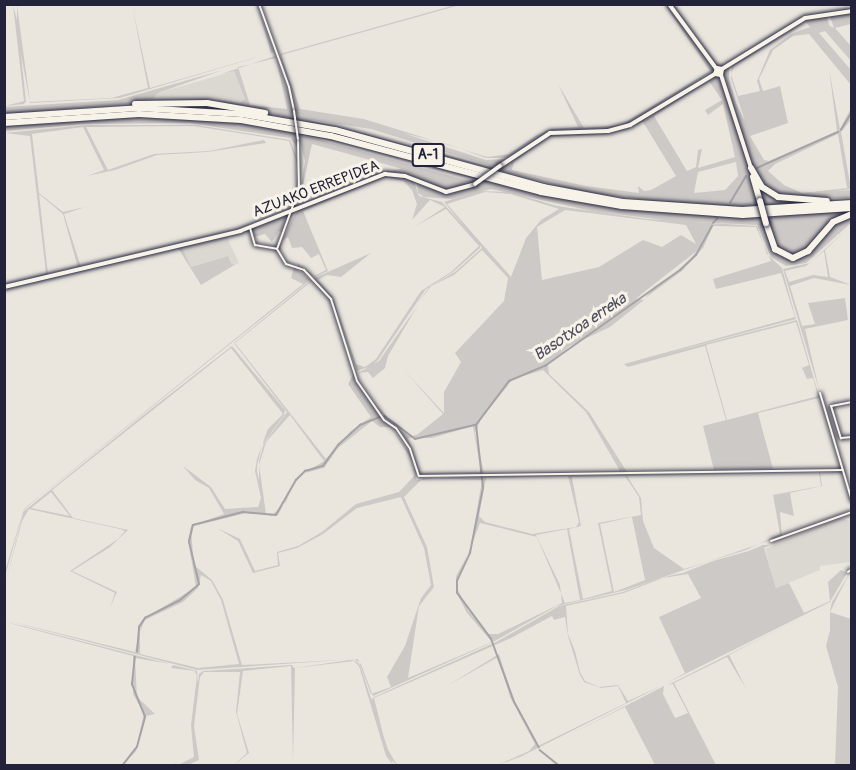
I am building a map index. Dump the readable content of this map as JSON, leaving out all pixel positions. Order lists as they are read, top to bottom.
{
  "streets": {
    "highway": ["A-1"],
    "street": ["AZUAKO ERREPIDEA"]
  },
  "water": ["Basotxoa erreka"]
}
